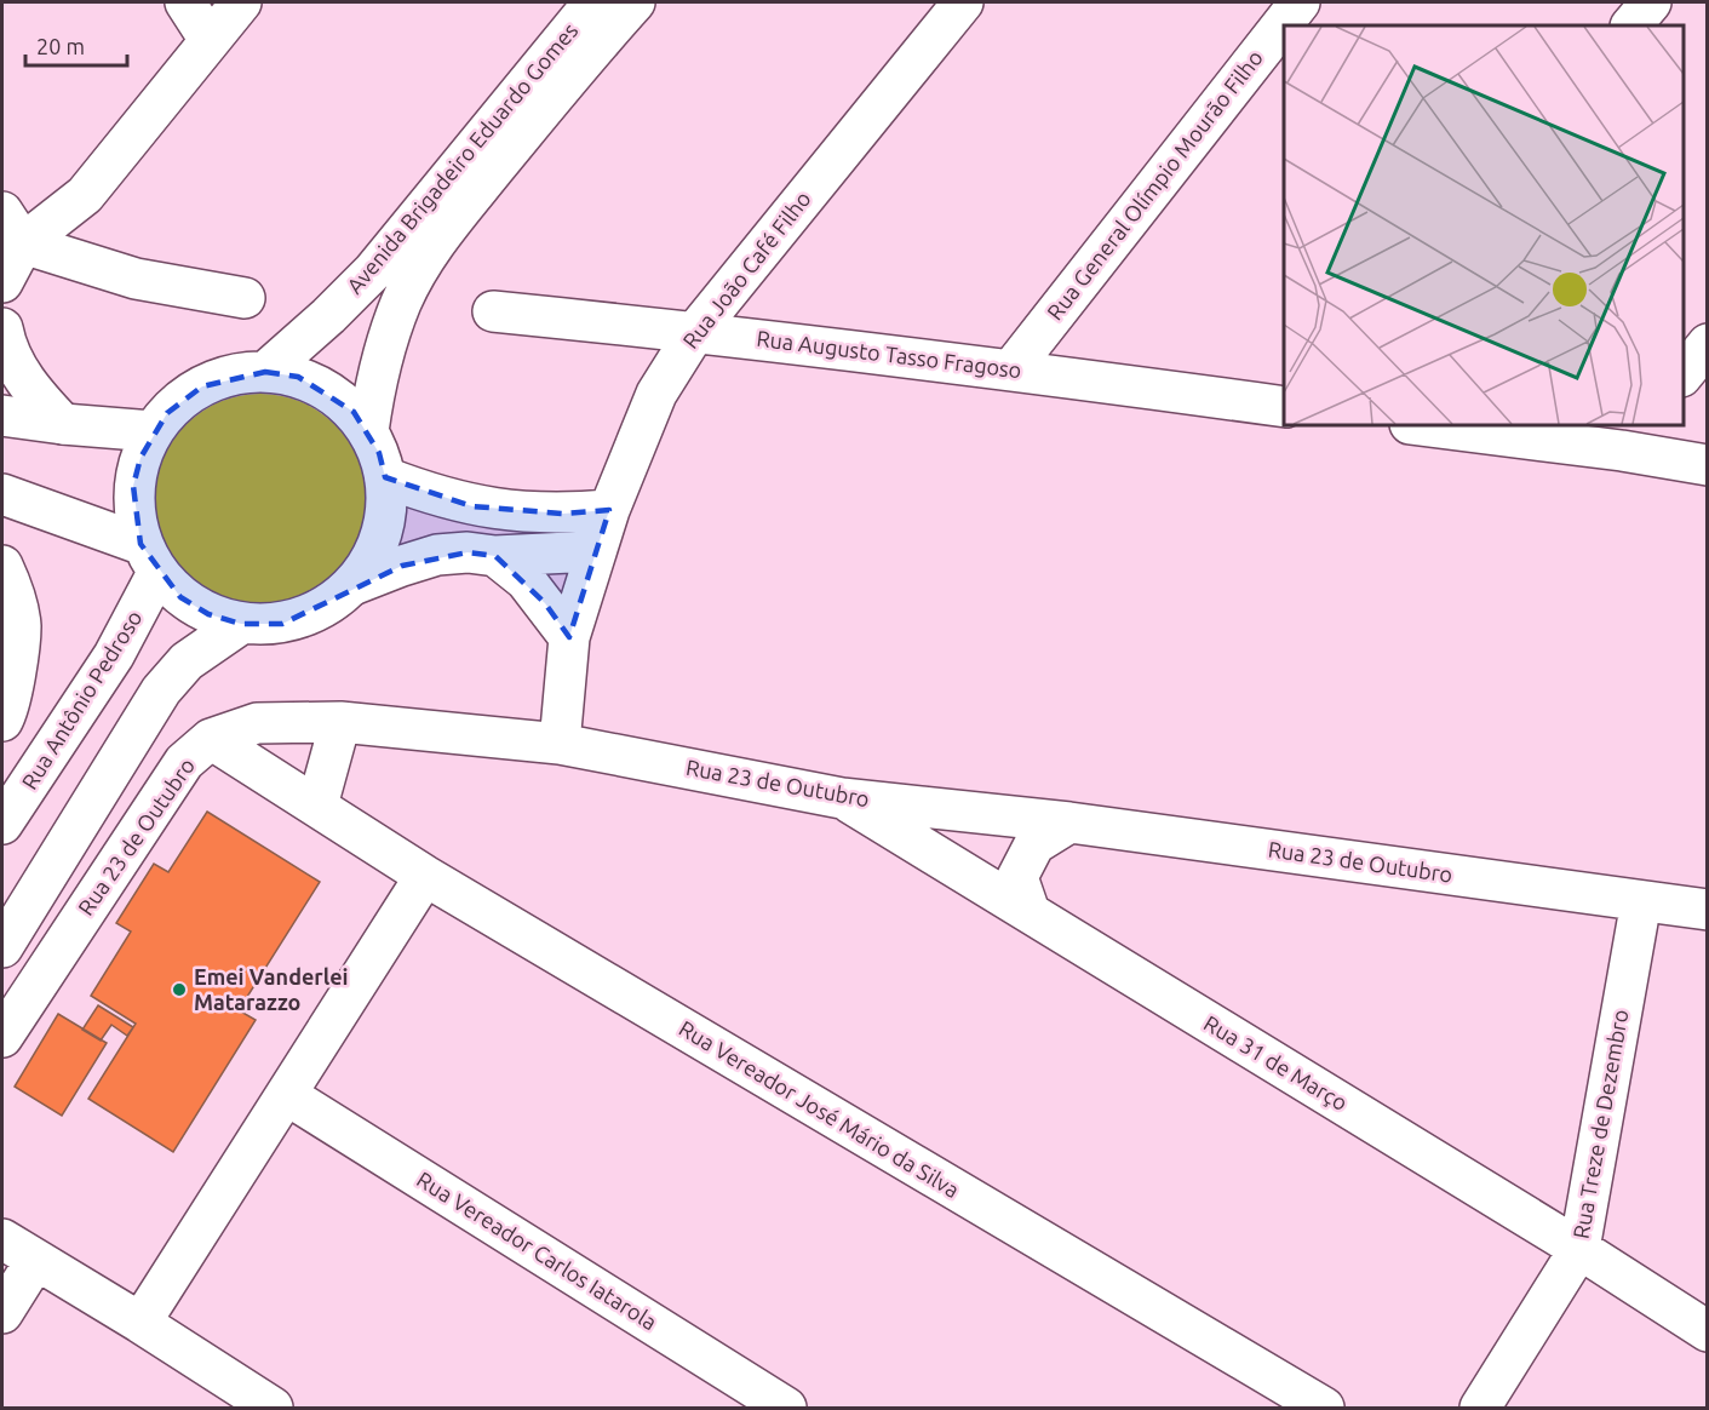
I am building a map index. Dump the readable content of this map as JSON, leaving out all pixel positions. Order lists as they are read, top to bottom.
{
  "streets": {
    "street": [
      "Avenida Brigadeiro Eduardo Gomes",
      "Rua General Olímpio Mourão Filho",
      "Rua João Café Filho",
      "Rua Augusto Tasso Fragoso",
      "Rua Antônio Pedroso",
      "Rua 23 de Outubro",
      "Rua 31 de Março",
      "Rua Vereador José Mário da Silva",
      "Rua Treze de Dezembro",
      "Rua Vereador Carlos Iatarola"
    ]
  },
  "crossings": [
    ["Avenida Brigadeiro Eduardo Gomes", "Rua Antônio Pedroso"],
    ["Rua General Olímpio Mourão Filho", "Rua Augusto Tasso Fragoso"],
    ["Rua João Café Filho", "Rua Augusto Tasso Fragoso"],
    ["Rua João Café Filho", "Rua 23 de Outubro"],
    ["Rua 23 de Outubro", "Rua 31 de Março"],
    ["Rua 23 de Outubro", "Rua Vereador José Mário da Silva"],
    ["Rua 23 de Outubro", "Rua Treze de Dezembro"],
    ["Rua 31 de Março", "Rua Treze de Dezembro"]
  ],
  "places": ["Emei Vanderlei Matarazzo"],
  "scale_bar": "20 m"
}
